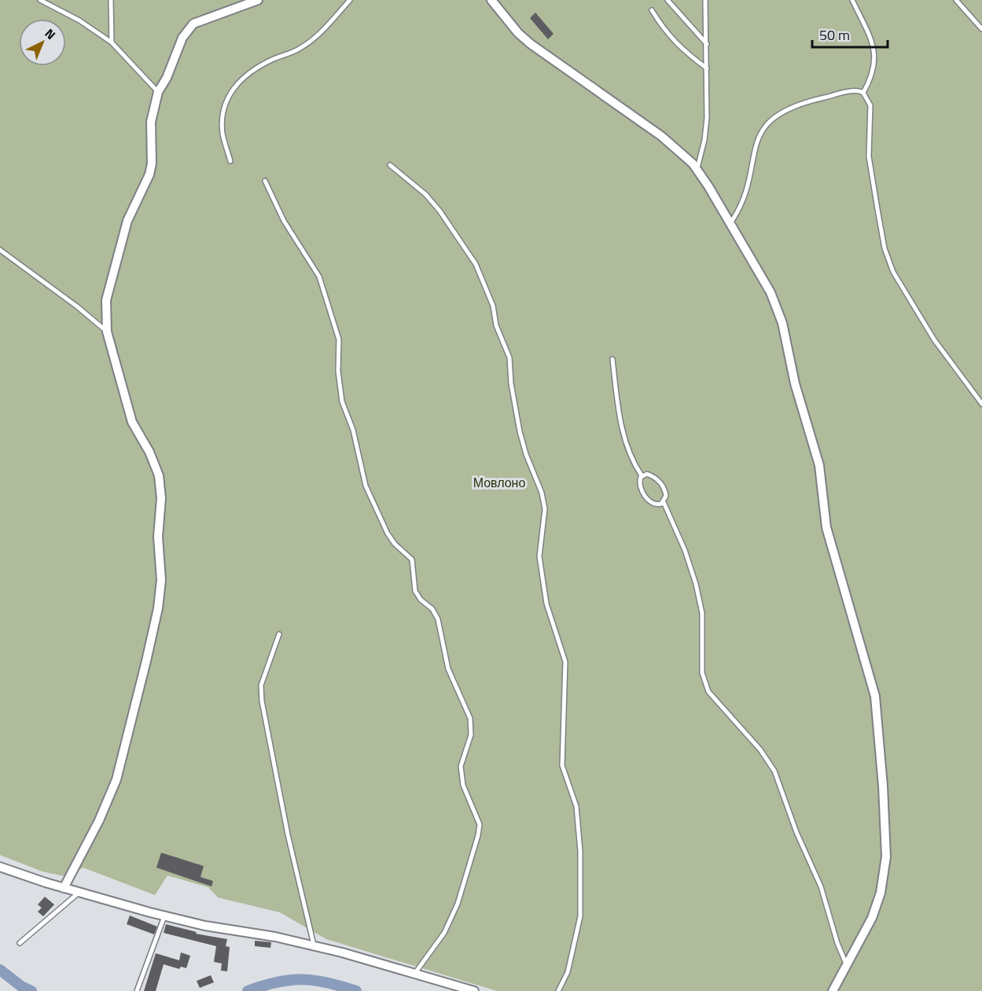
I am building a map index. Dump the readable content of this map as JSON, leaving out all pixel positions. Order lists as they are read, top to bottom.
{
  "parks": ["Мовлоно"],
  "scale_bar": "50 m",
  "north": "top right"
}
